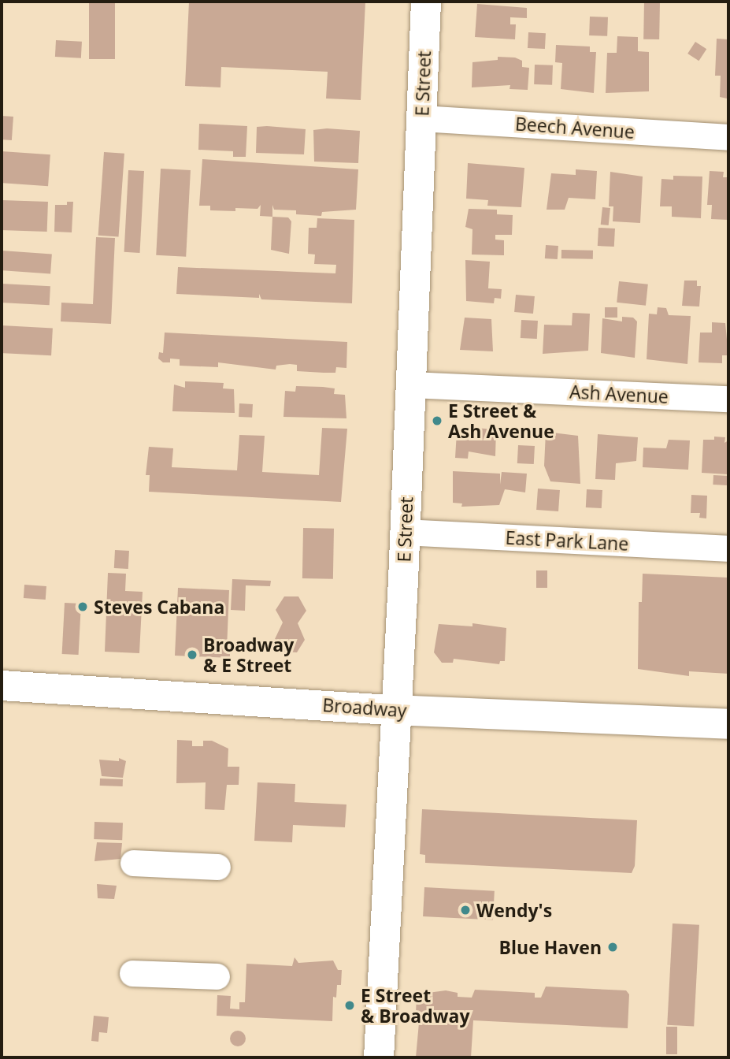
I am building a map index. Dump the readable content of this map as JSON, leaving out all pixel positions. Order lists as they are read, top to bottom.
{
  "streets": {
    "main road": ["E Street", "Broadway"],
    "street": ["Beech Avenue", "Ash Avenue", "East Park Lane"]
  },
  "crossings": [
    ["E Street", "Beech Avenue"],
    ["E Street", "Ash Avenue"],
    ["E Street", "East Park Lane"],
    ["E Street", "Broadway"]
  ],
  "places": [
    "E Street & Ash Avenue",
    "Steves Cabana",
    "Broadway & E Street",
    "Wendy's",
    "Blue Haven",
    "E Street & Broadway"
  ]
}
